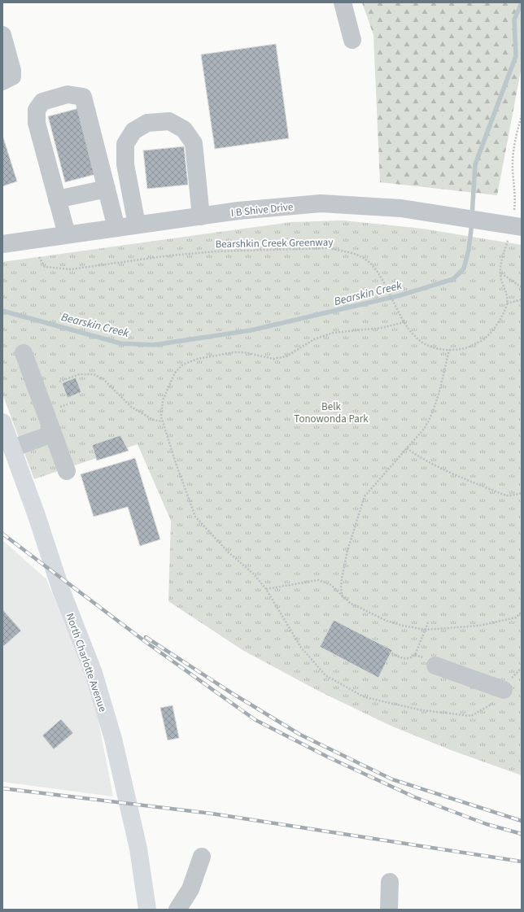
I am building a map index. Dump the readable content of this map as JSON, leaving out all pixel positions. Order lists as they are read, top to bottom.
{
  "streets": {
    "main road": ["North Charlotte Avenue"],
    "street": ["I B Shive Drive"],
    "path": ["Bearshkin Creek Greenway"]
  },
  "water": ["Bearskin Creek"],
  "parks": ["Belk Tonowonda Park"]
}
